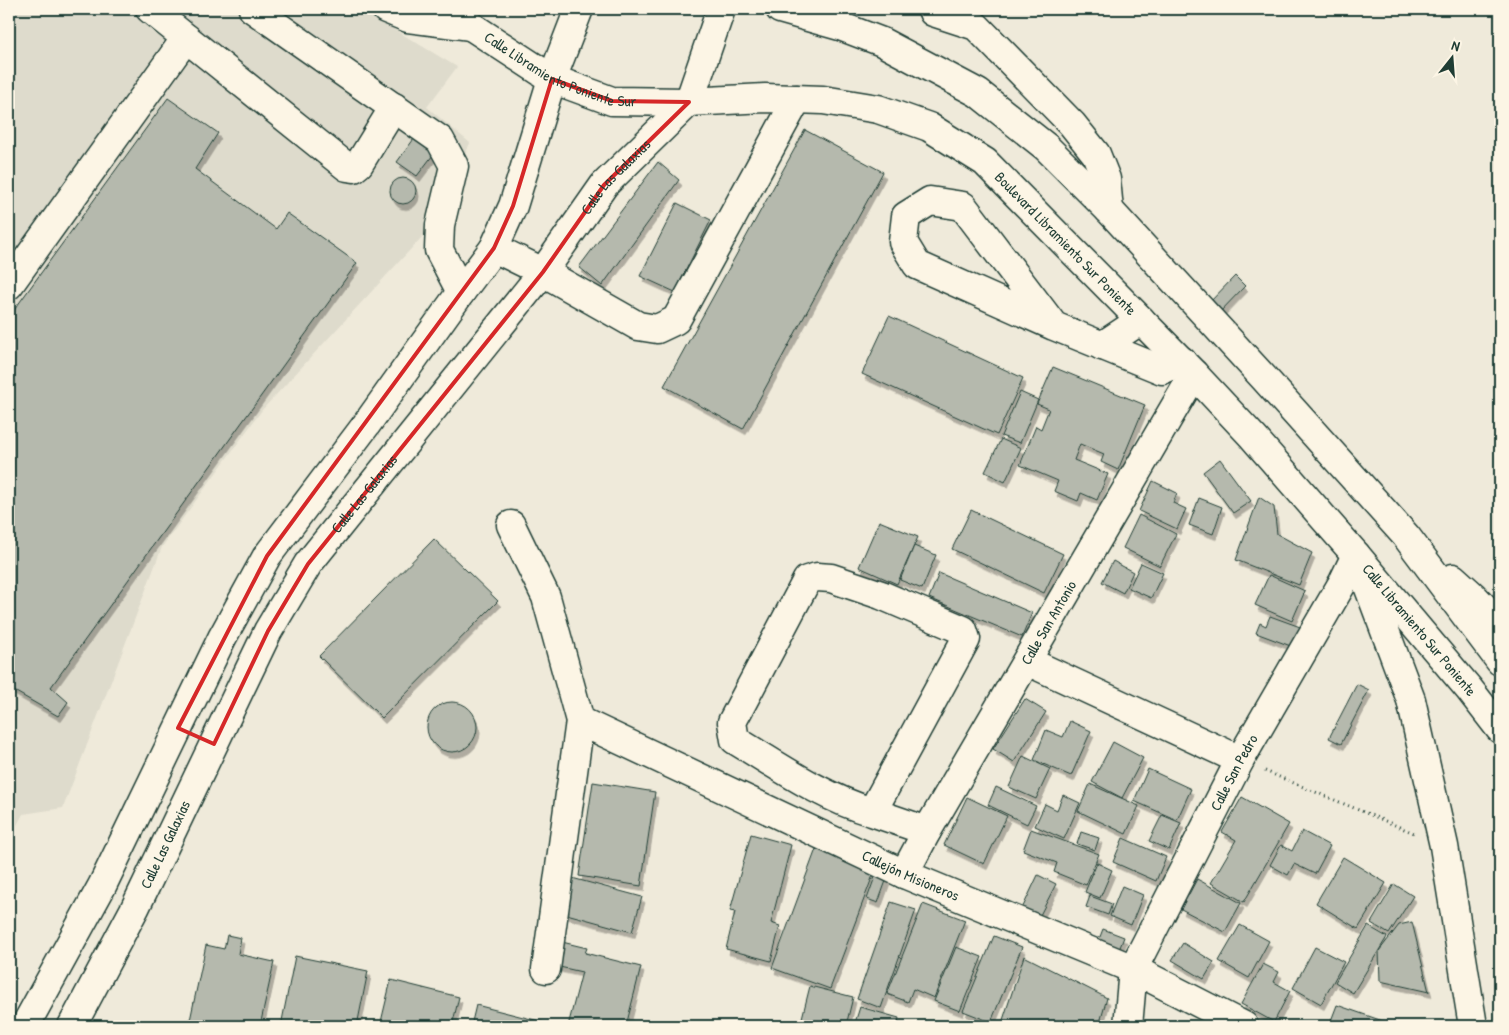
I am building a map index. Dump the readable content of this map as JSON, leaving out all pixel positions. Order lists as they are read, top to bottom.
{
  "streets": {
    "street": [
      "Calle Libramiento Poniente Sur",
      "Calle Las Galaxias",
      "Boulevard Libramiento Sur Poniente",
      "Calle San Antonio",
      "Calle Libramiento Sur Poniente",
      "Calle San Pedro",
      "Callejón Misioneros"
    ]
  },
  "crossings": [
    ["Calle Libramiento Poniente Sur", "Calle Las Galaxias"],
    ["Calle Libramiento Poniente Sur", "Boulevard Libramiento Sur Poniente"],
    ["Calle Las Galaxias", "Boulevard Libramiento Sur Poniente"],
    ["Boulevard Libramiento Sur Poniente", "Calle San Antonio"],
    ["Boulevard Libramiento Sur Poniente", "Calle Libramiento Sur Poniente"],
    ["Boulevard Libramiento Sur Poniente", "Calle San Pedro"],
    ["Calle San Antonio", "Callejón Misioneros"],
    ["Calle Libramiento Sur Poniente", "Calle San Pedro"],
    ["Calle San Pedro", "Callejón Misioneros"]
  ],
  "north": "top"
}
